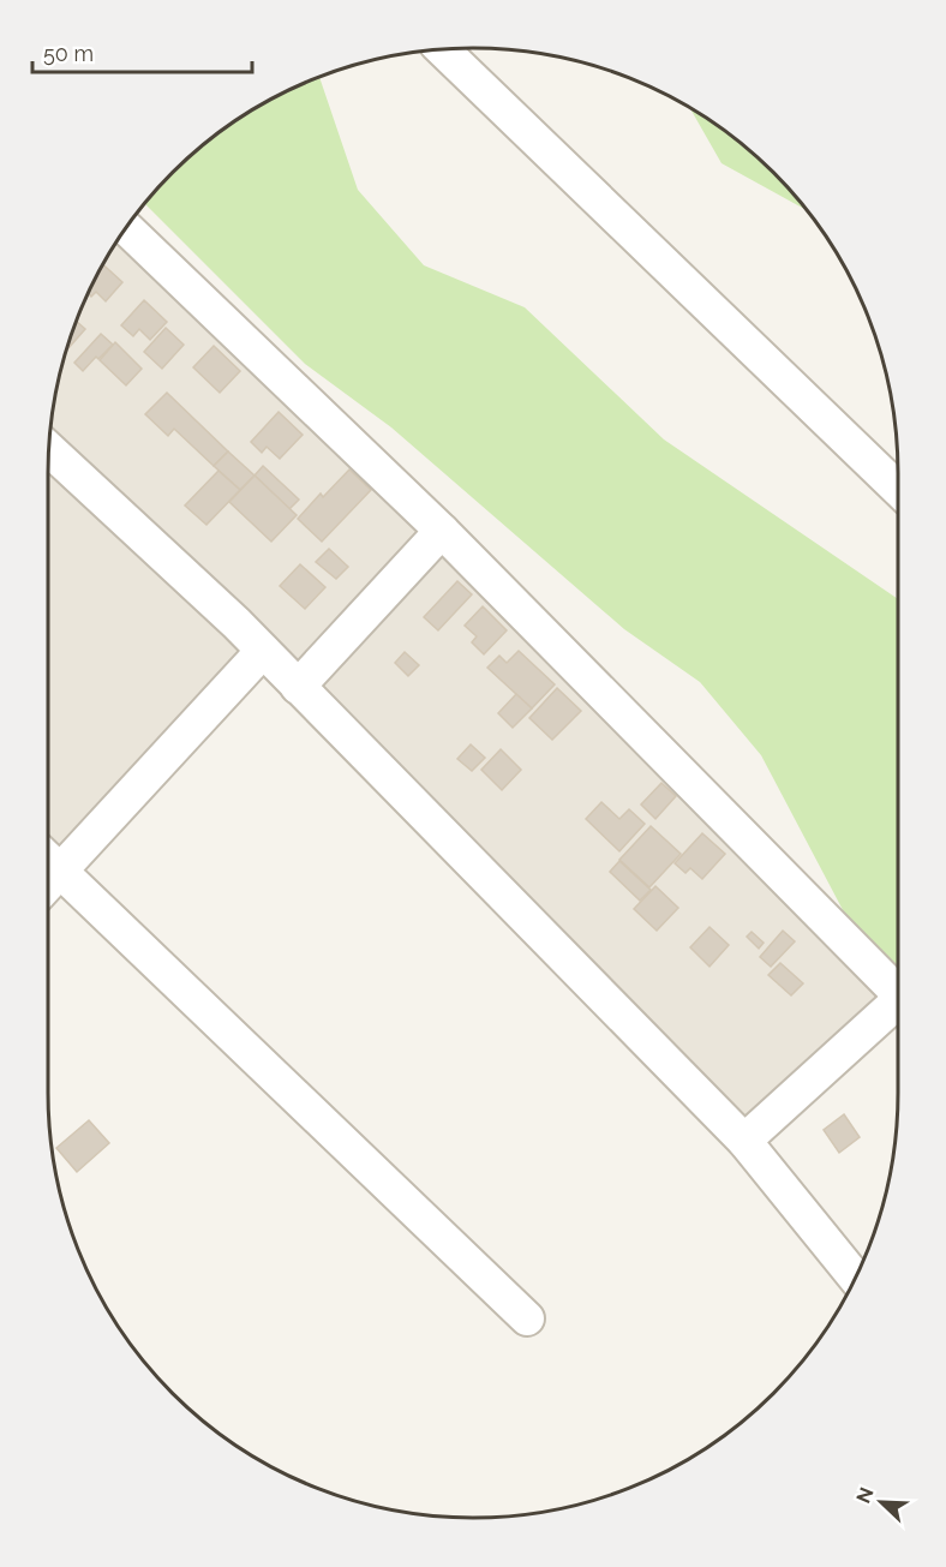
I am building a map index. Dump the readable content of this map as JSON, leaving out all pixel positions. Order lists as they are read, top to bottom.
{
  "scale_bar": "50 m",
  "north": "top left"
}
